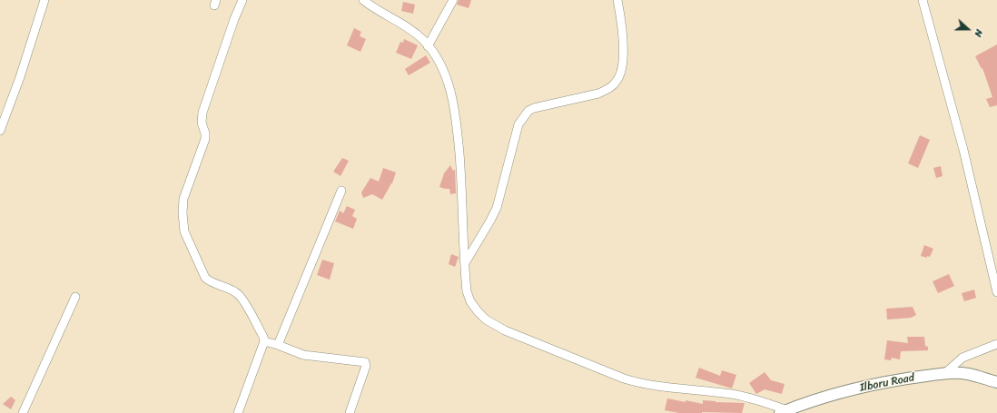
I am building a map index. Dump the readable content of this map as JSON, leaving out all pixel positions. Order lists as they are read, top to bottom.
{
  "streets": {
    "street": ["Ilboru Road"]
  },
  "north": "right"
}
